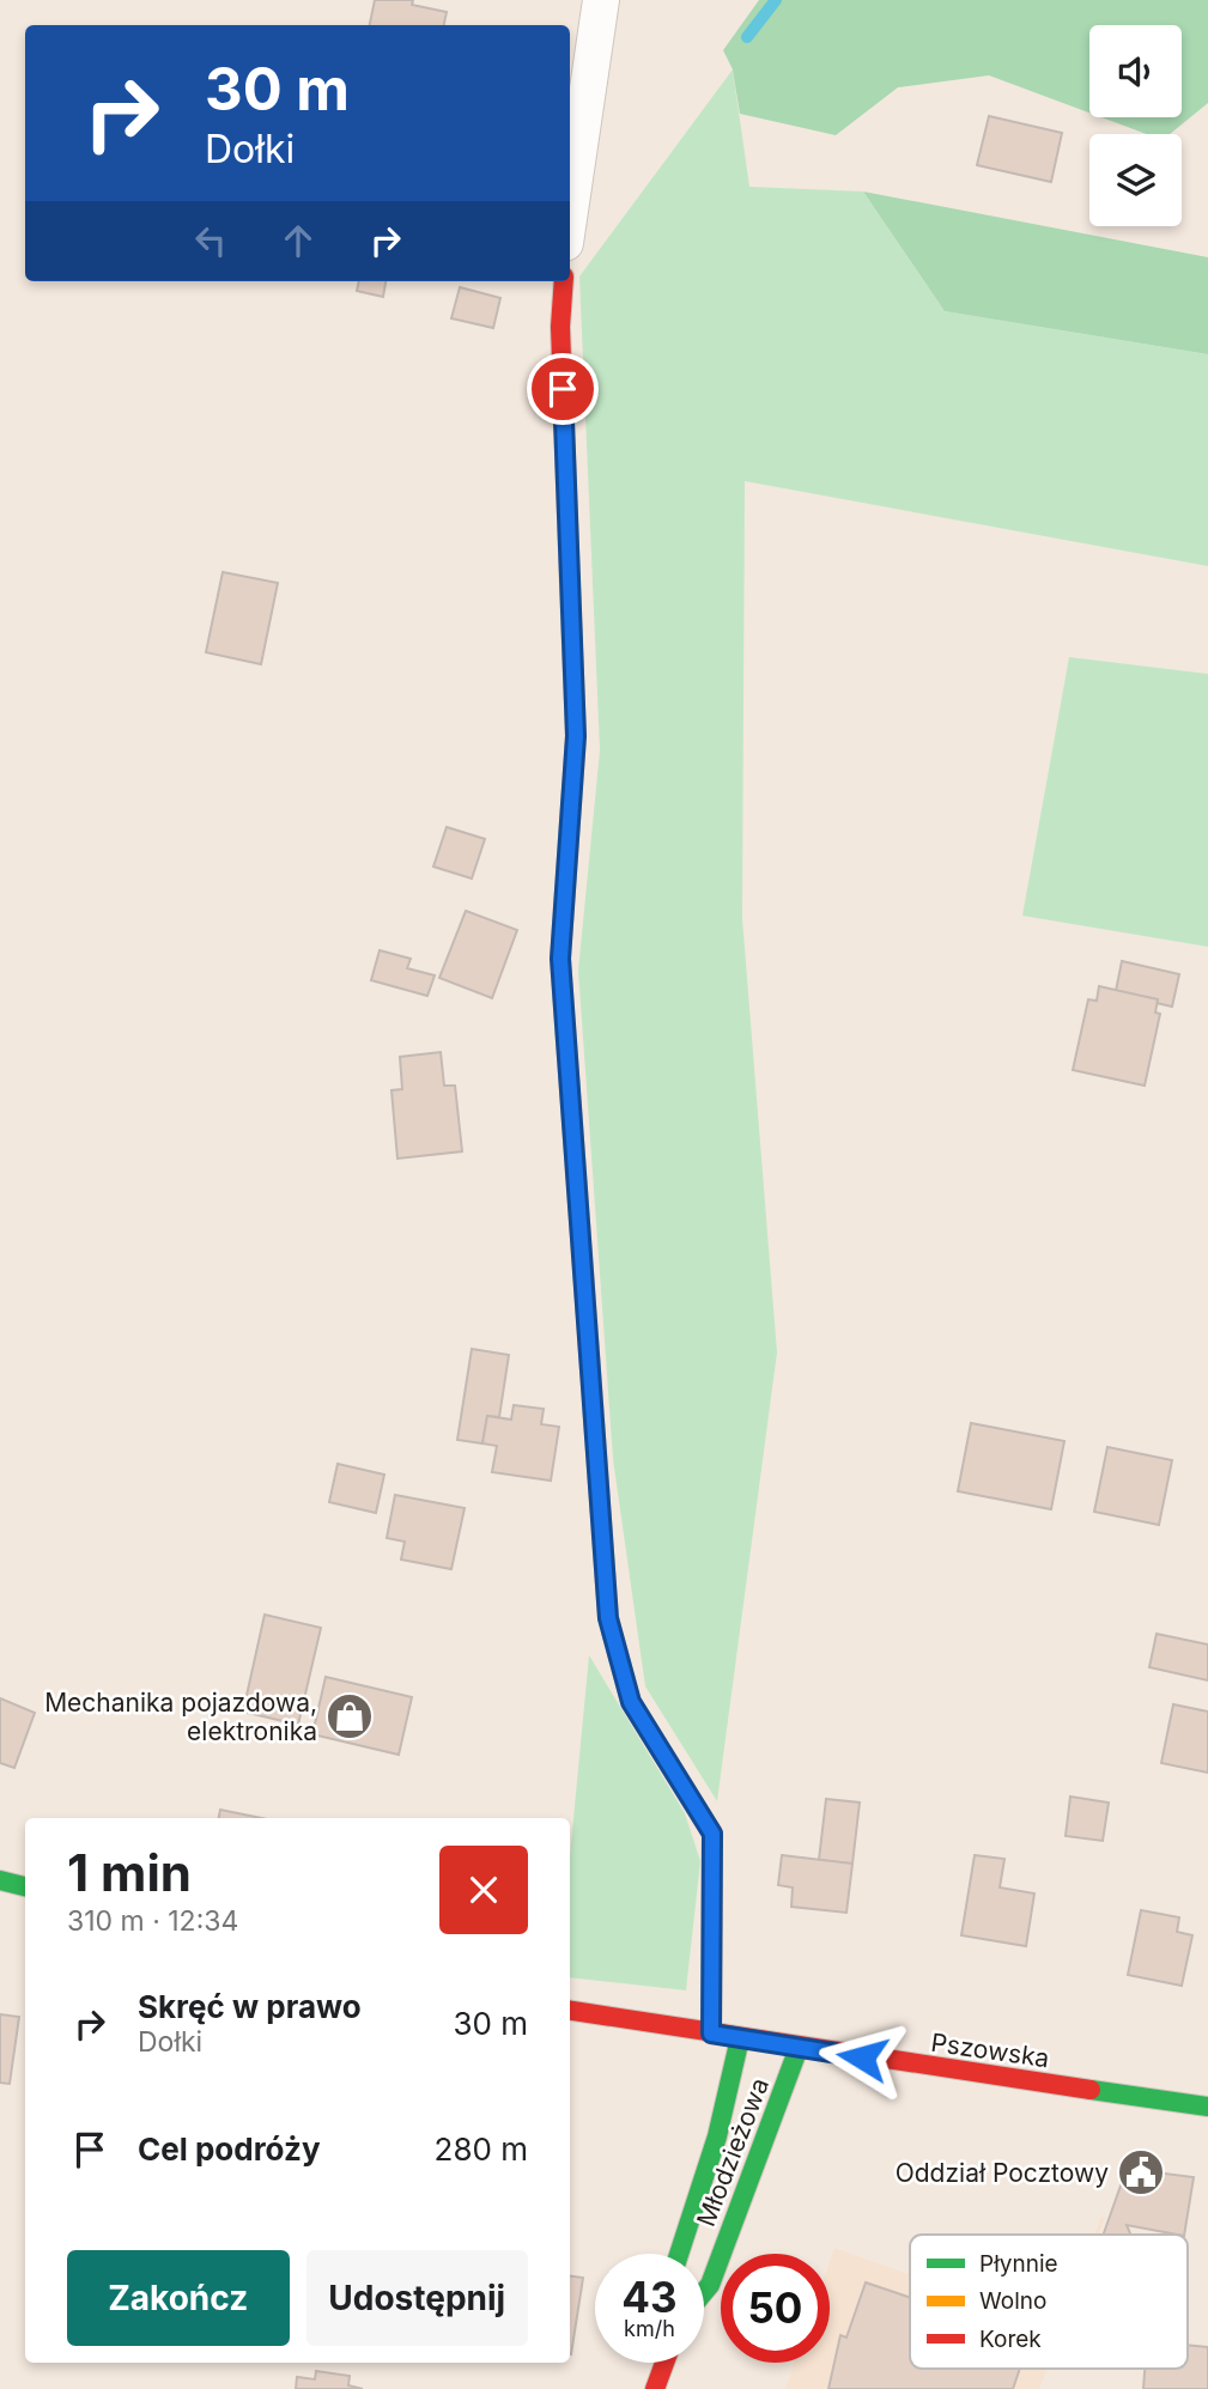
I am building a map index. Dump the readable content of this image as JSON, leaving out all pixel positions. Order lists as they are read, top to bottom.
{
  "streets": {
    "street": ["Pszowska", "Młodzieżowa"]
  },
  "crossings": [
    ["Pszowska", "Młodzieżowa"]
  ],
  "places": {
    "shop": ["Mechanika pojazdowa, elektronika"],
    "public building": ["Oddział Pocztowy"]
  },
  "legend": ["Płynnie", "Wolno", "Korek"],
  "page": {
    "turn": ["30 m", "Dołki"],
    "heading": ["1 min", "310 m · 12:34"],
    "list": [
      {
        "name": "Skręć w prawo",
        "note": "Dołki",
        "value": "30 m"
      },
      {
        "name": "Cel podróży",
        "value": "280 m"
      }
    ],
    "buttons": ["Zakończ", "Udostępnij"],
    "speed": "43 km/h",
    "limit": "50"
  }
}
